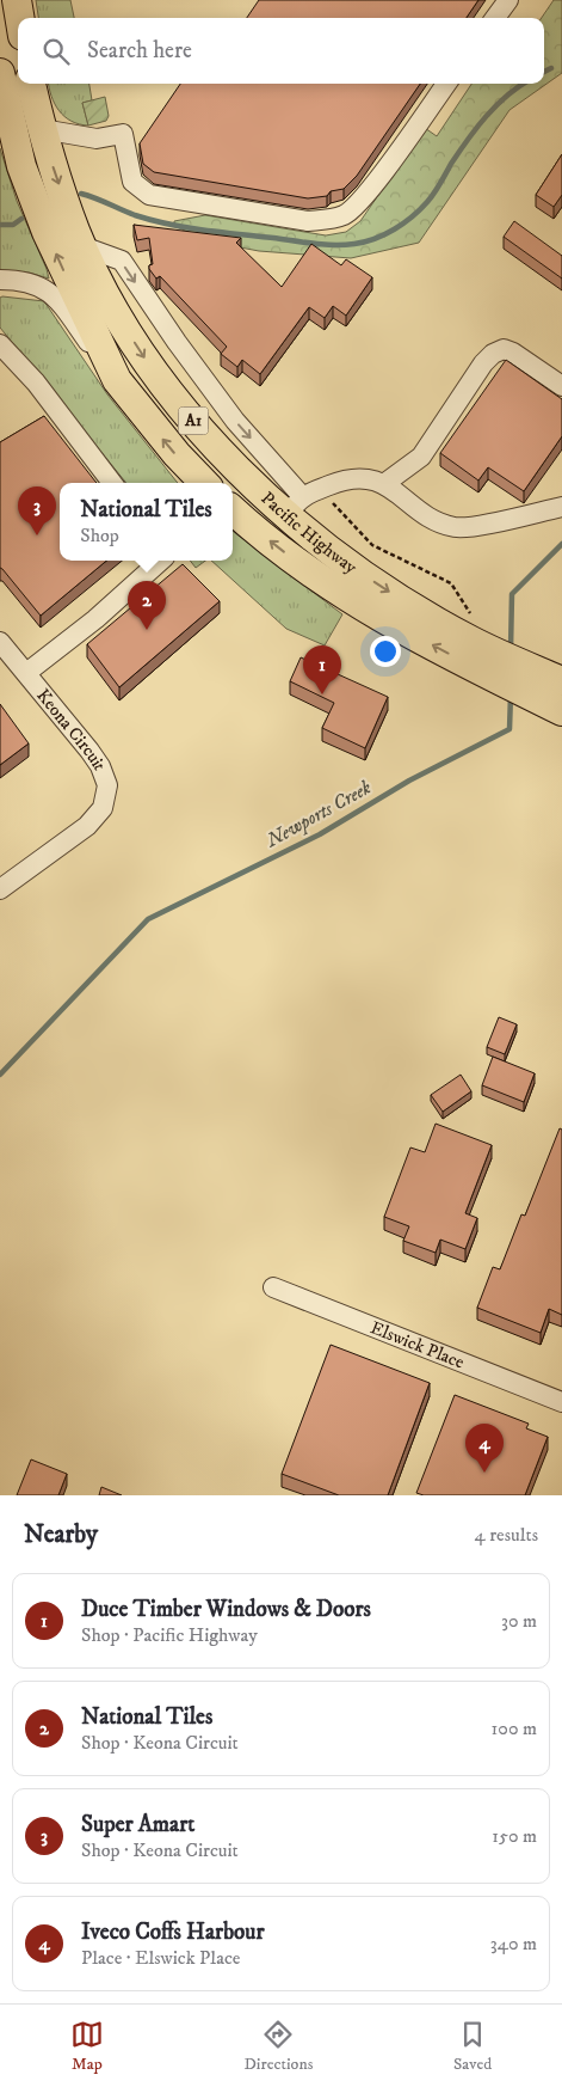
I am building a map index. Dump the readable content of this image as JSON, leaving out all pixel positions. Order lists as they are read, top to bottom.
{
  "streets": {
    "highway": ["A1", "Pacific Highway"],
    "street": ["Keona Circuit", "Elswick Place"]
  },
  "water": ["Newports Creek"],
  "page": {
    "search": "Search here",
    "popup": ["National Tiles", "Shop"],
    "pins": [
      "3",
      "2",
      "1",
      "4"
    ],
    "heading": ["Nearby", "4 results"],
    "list": [
      {
        "mark": "1",
        "name": "Duce Timber Windows & Doors",
        "note": "Shop · Pacific Highway",
        "value": "30 m"
      },
      {
        "mark": "2",
        "name": "National Tiles",
        "note": "Shop · Keona Circuit",
        "value": "100 m"
      },
      {
        "mark": "3",
        "name": "Super Amart",
        "note": "Shop · Keona Circuit",
        "value": "150 m"
      },
      {
        "mark": "4",
        "name": "Iveco Coffs Harbour",
        "note": "Place · Elswick Place",
        "value": "340 m"
      }
    ],
    "nav": ["Map", "Directions", "Saved"]
  }
}
